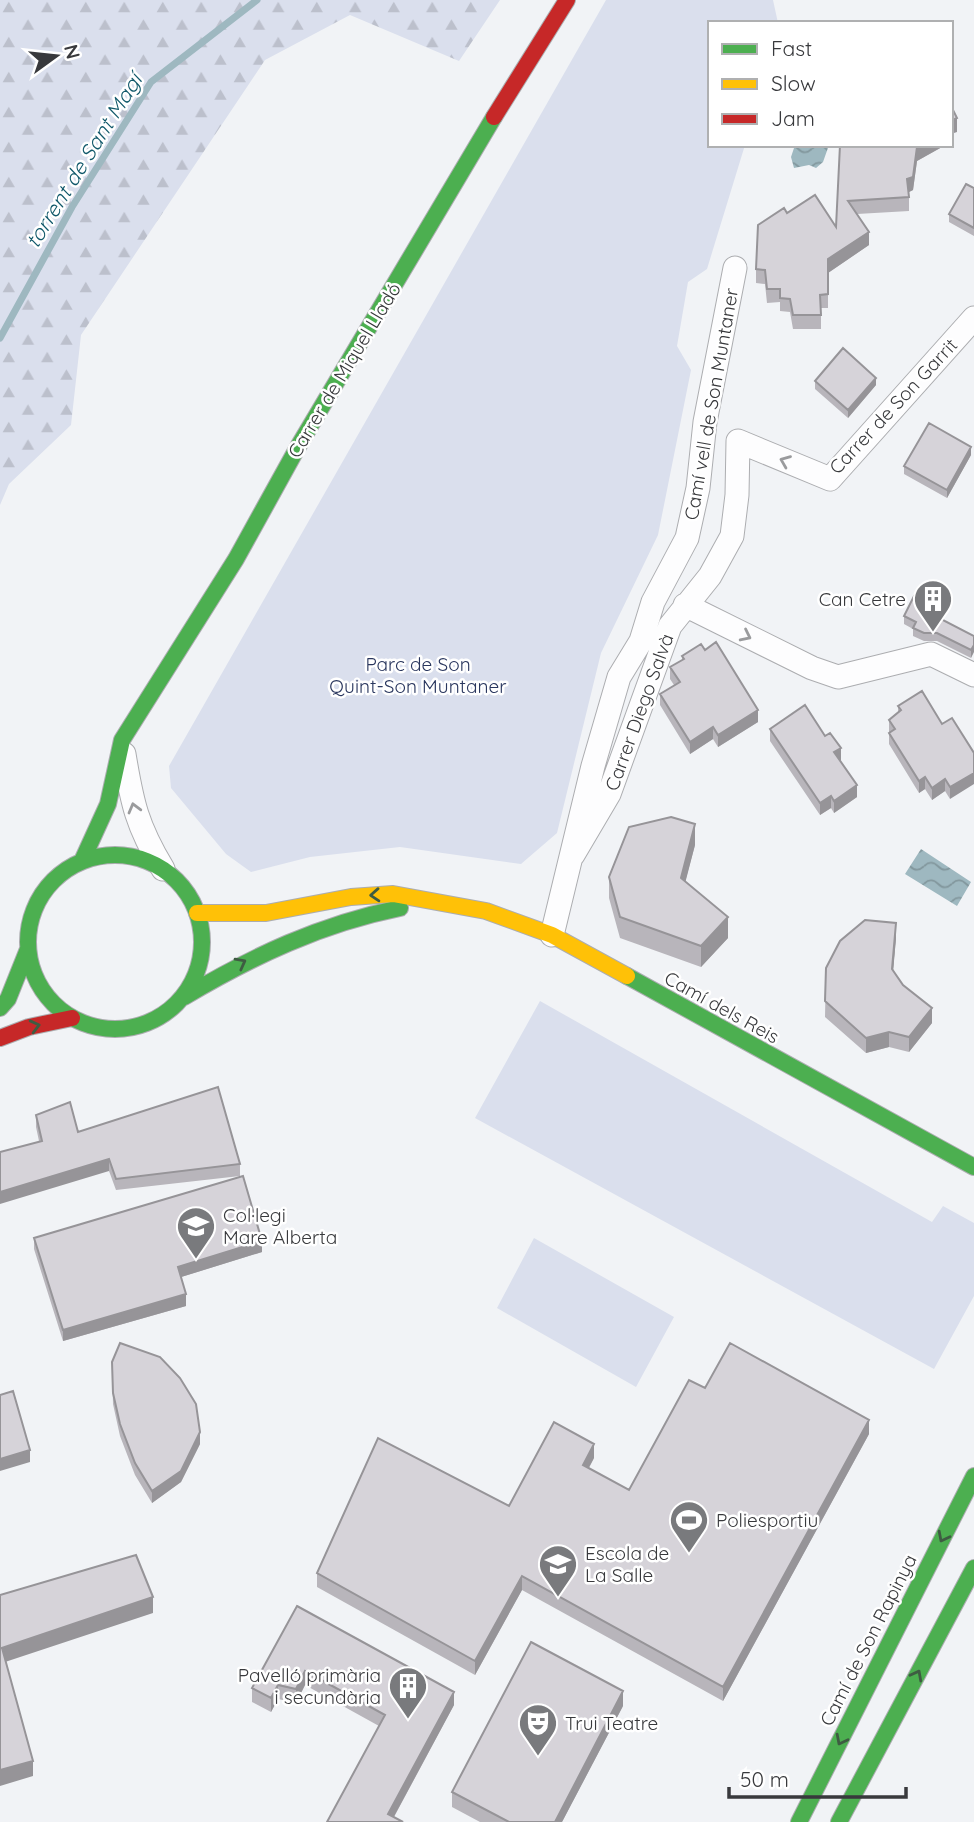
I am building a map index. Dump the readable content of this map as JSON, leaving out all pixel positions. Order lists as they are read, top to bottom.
{
  "streets": {
    "street": [
      "Carrer de Miquel Lladó",
      "Camí vell de Son Muntaner",
      "Carrer de Son Garrit",
      "Carrer Diego Salvà",
      "Camí dels Reis",
      "Camí de Son Rapinya"
    ]
  },
  "crossings": [
    ["Carrer de Miquel Lladó", "Camí dels Reis"],
    ["Camí vell de Son Muntaner", "Carrer Diego Salvà"],
    ["Camí vell de Son Muntaner", "Camí dels Reis"],
    ["Carrer de Son Garrit", "Carrer Diego Salvà"]
  ],
  "one_way": ["Carrer de Son Garrit"],
  "water": ["torrent de Sant Magí"],
  "parks": ["Parc de Son Quint-Son Muntaner"],
  "places": {
    "building": ["Can Cetre", "Pavelló primària i secundària"],
    "school or university": ["Col·legi Mare Alberta", "Escola de La Salle"],
    "sports": ["Poliesportiu"],
    "theatre": ["Trui Teatre"]
  },
  "legend": ["Fast", "Slow", "Jam"],
  "scale_bar": "50 m",
  "north": "right"
}
